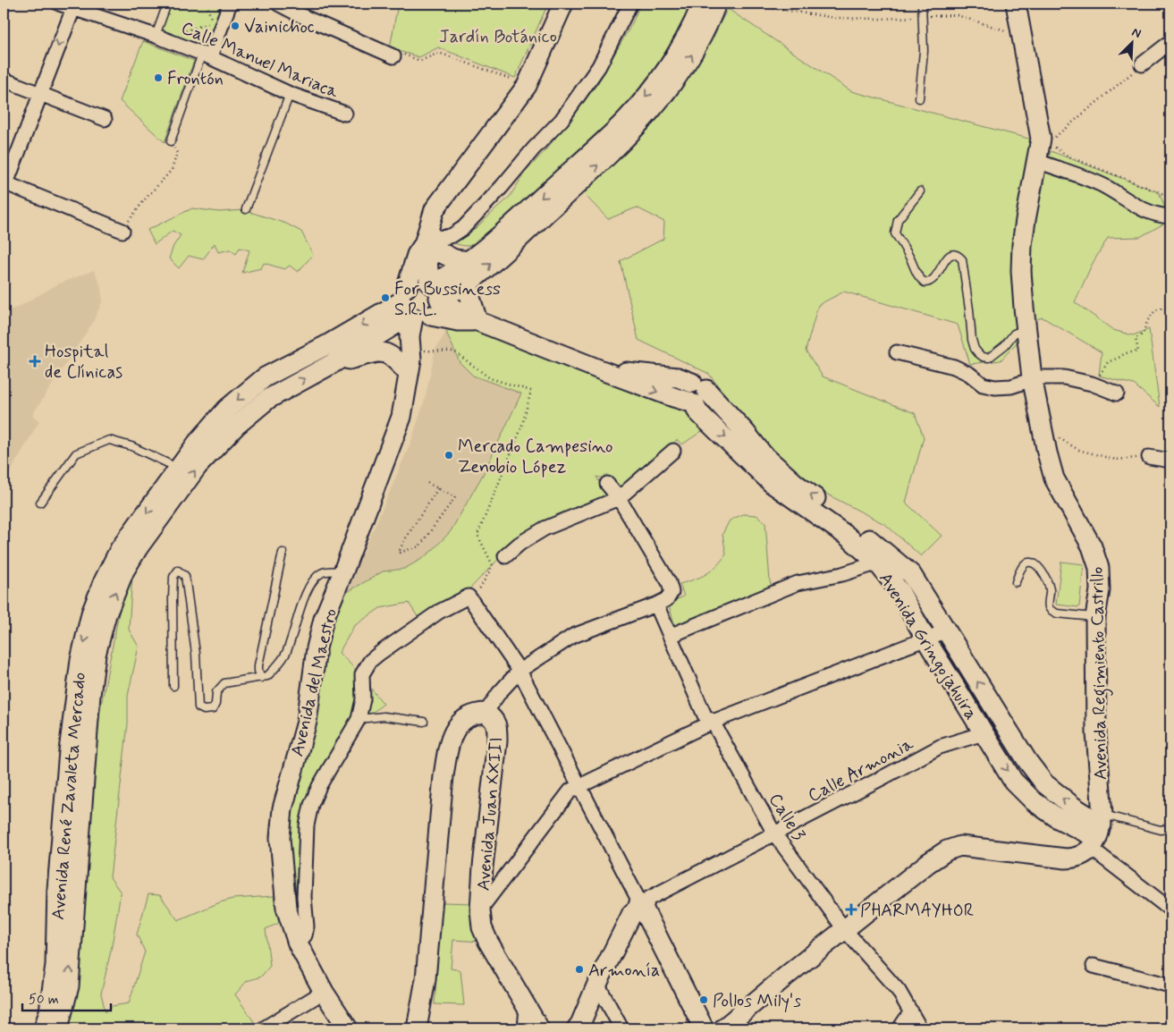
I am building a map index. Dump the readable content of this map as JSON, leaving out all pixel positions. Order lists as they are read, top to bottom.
{
  "streets": {
    "main road": [
      "Avenida Gringojahuira",
      "Avenida Regimiento Castrillo",
      "Avenida del Maestro",
      "Avenida René Zavaleta Mercado",
      "Avenida Juan XXIII"
    ],
    "street": ["Calle Manuel Mariaca", "Calle Armonia", "Calle 3"]
  },
  "crossings": [
    ["Avenida Gringojahuira", "Avenida Regimiento Castrillo"],
    ["Avenida Gringojahuira", "Avenida del Maestro"],
    ["Avenida Gringojahuira", "Calle Armonia"],
    ["Avenida Gringojahuira", "Avenida René Zavaleta Mercado"],
    ["Avenida del Maestro", "Avenida René Zavaleta Mercado"],
    ["Calle Armonia", "Calle 3"]
  ],
  "parks": ["Jardín Botánico"],
  "places": {
    "other": [
      "Vainichoc",
      "Frontón",
      "For Bussiness S.R.L.",
      "Mercado Campesino Zenobio López",
      "Armonía",
      "Pollos Mily's"
    ],
    "health": ["Hospital de Clínicas", "PHARMAYHOR"]
  },
  "scale_bar": "50 m",
  "north": "top right"
}
